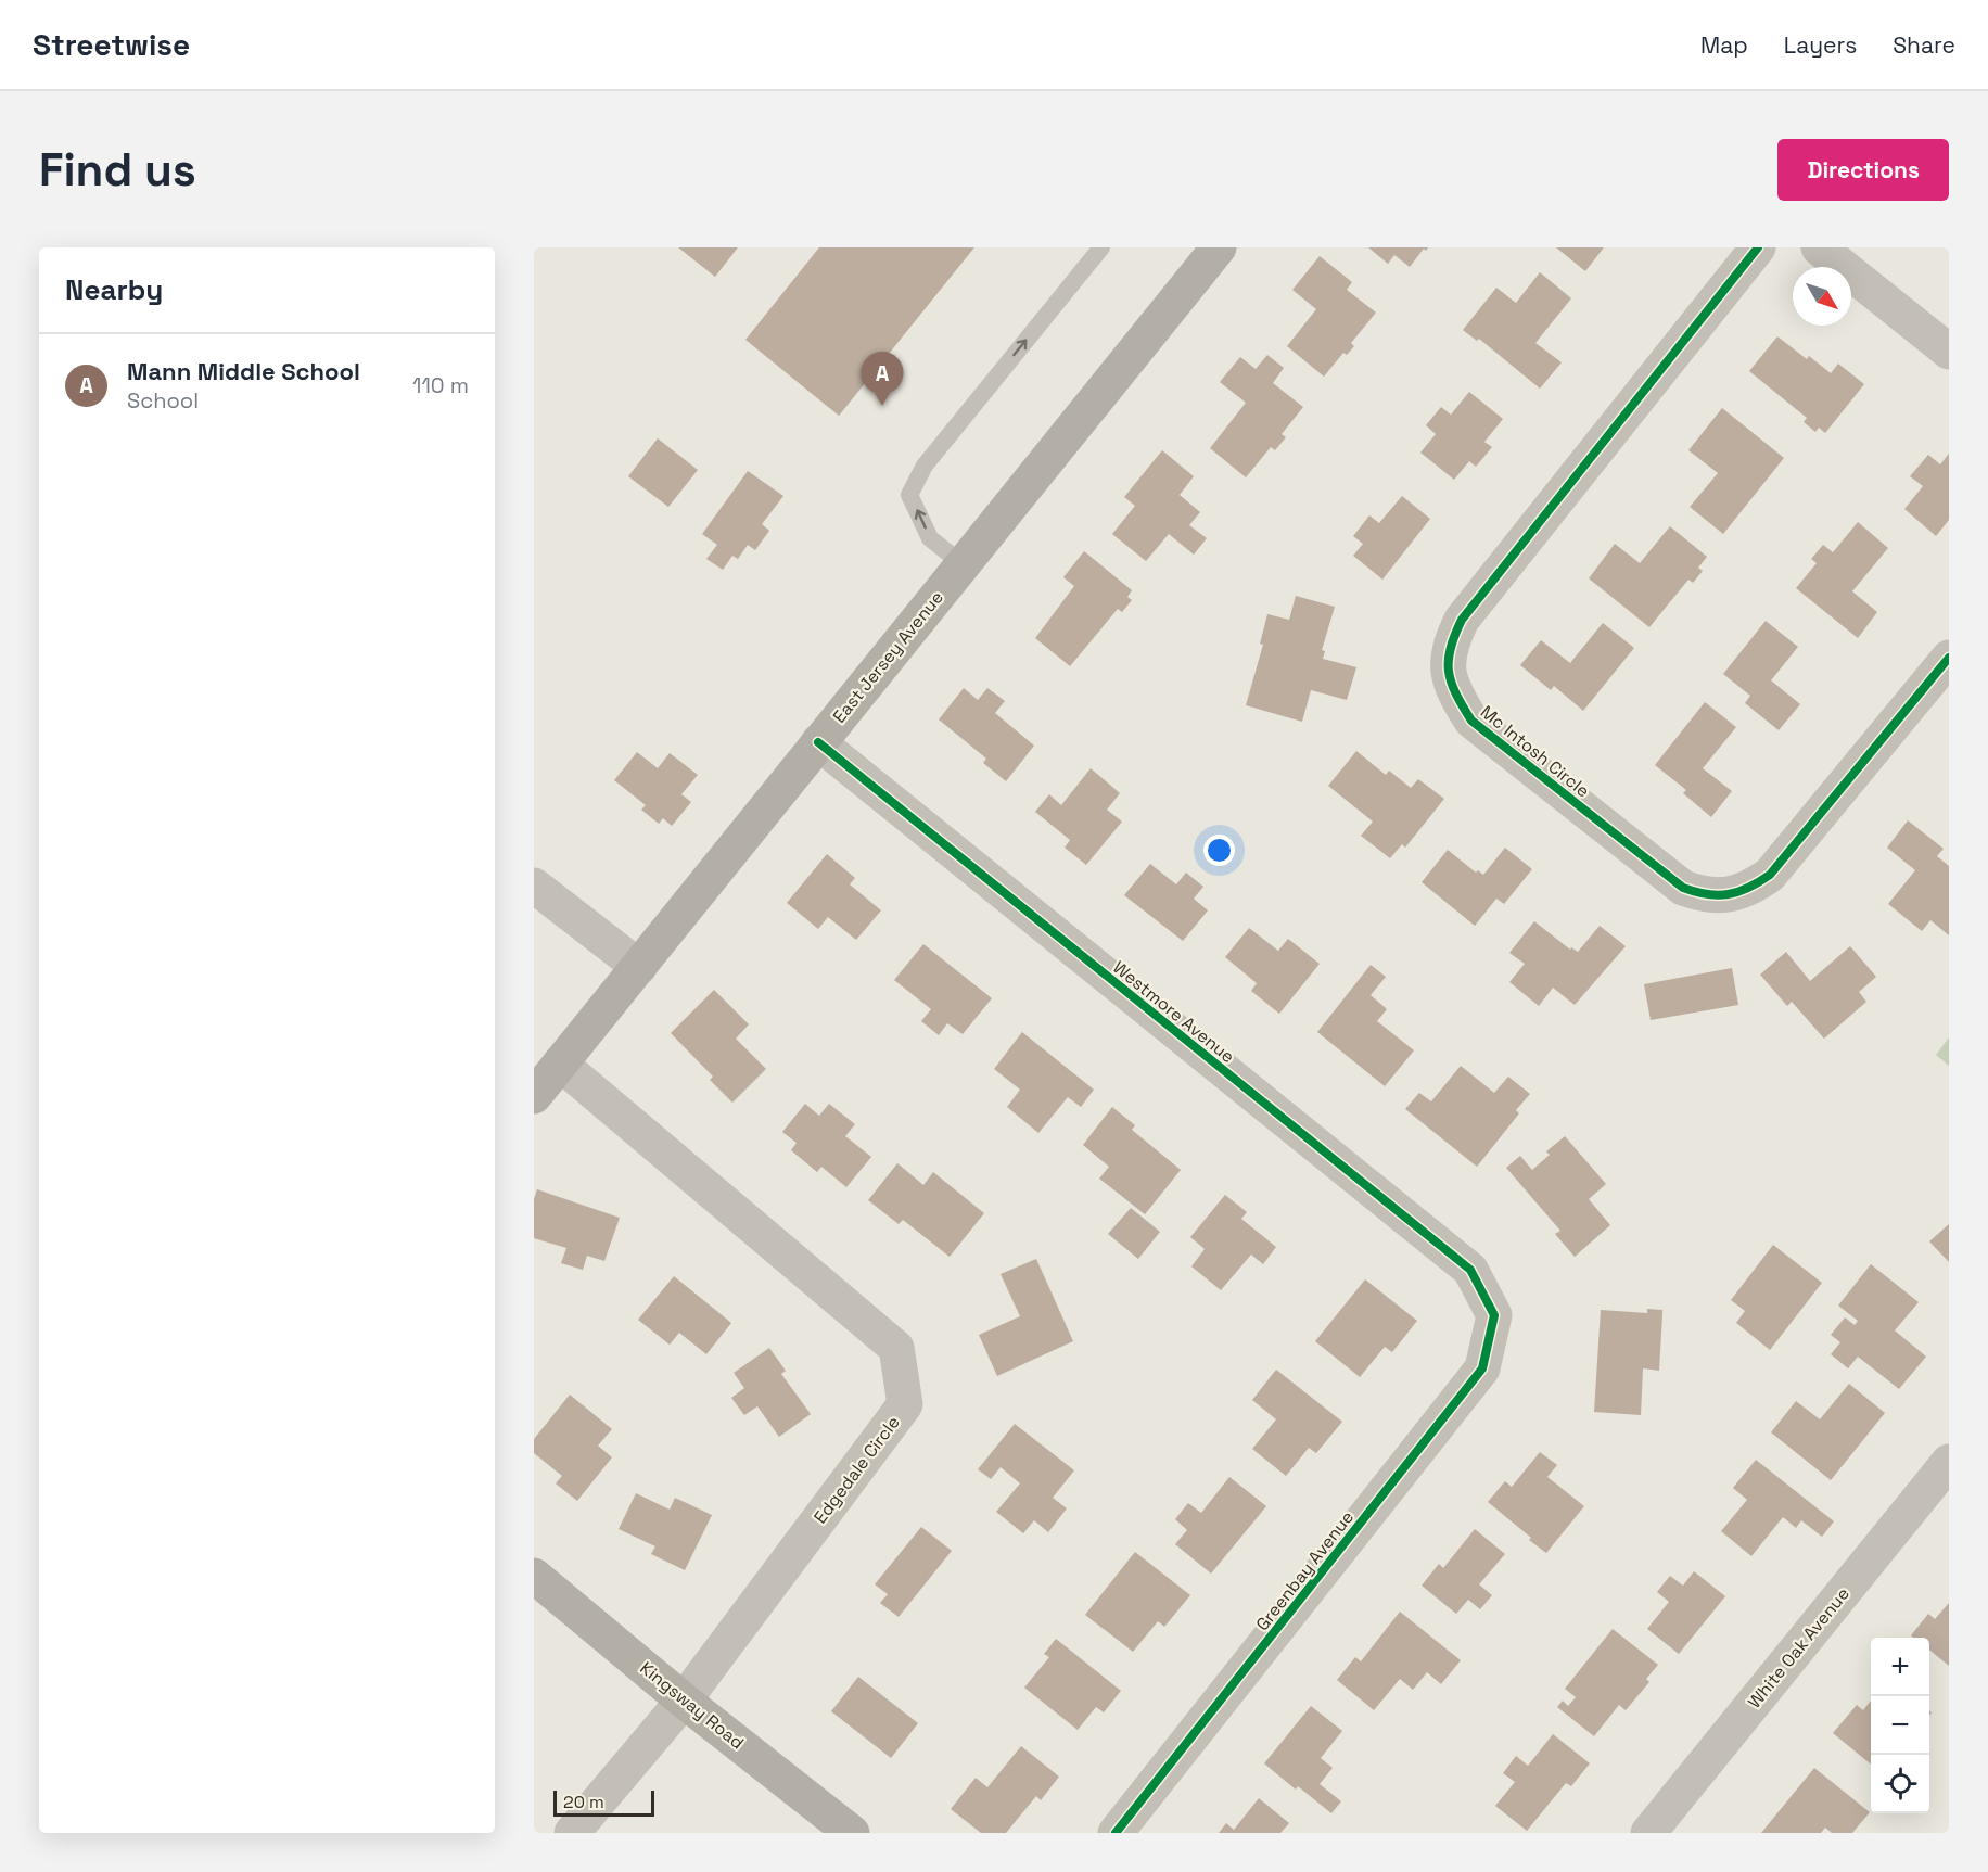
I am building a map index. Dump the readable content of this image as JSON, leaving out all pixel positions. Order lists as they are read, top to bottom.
{
  "streets": {
    "street": [
      "East Jersey Avenue",
      "Mc Intosh Circle",
      "Westmore Avenue",
      "Edgedale Circle",
      "Greenbay Avenue",
      "White Oak Avenue",
      "Kingsway Road"
    ]
  },
  "crossings": [
    ["East Jersey Avenue", "Westmore Avenue"],
    ["East Jersey Avenue", "Edgedale Circle"],
    ["Westmore Avenue", "Greenbay Avenue"],
    ["Edgedale Circle", "Kingsway Road"]
  ],
  "scale_bar": "20 m",
  "north": "bottom right",
  "page": {
    "header": "Streetwise",
    "nav": ["Map", "Layers", "Share"],
    "buttons": "Directions",
    "title": "Find us",
    "heading": "Nearby",
    "list": [
      {
        "mark": "A",
        "name": "Mann Middle School",
        "note": "School",
        "value": "110 m"
      }
    ],
    "pins": "A",
    "map_buttons": ["+", "−"],
    "scale": "20 m"
  }
}
